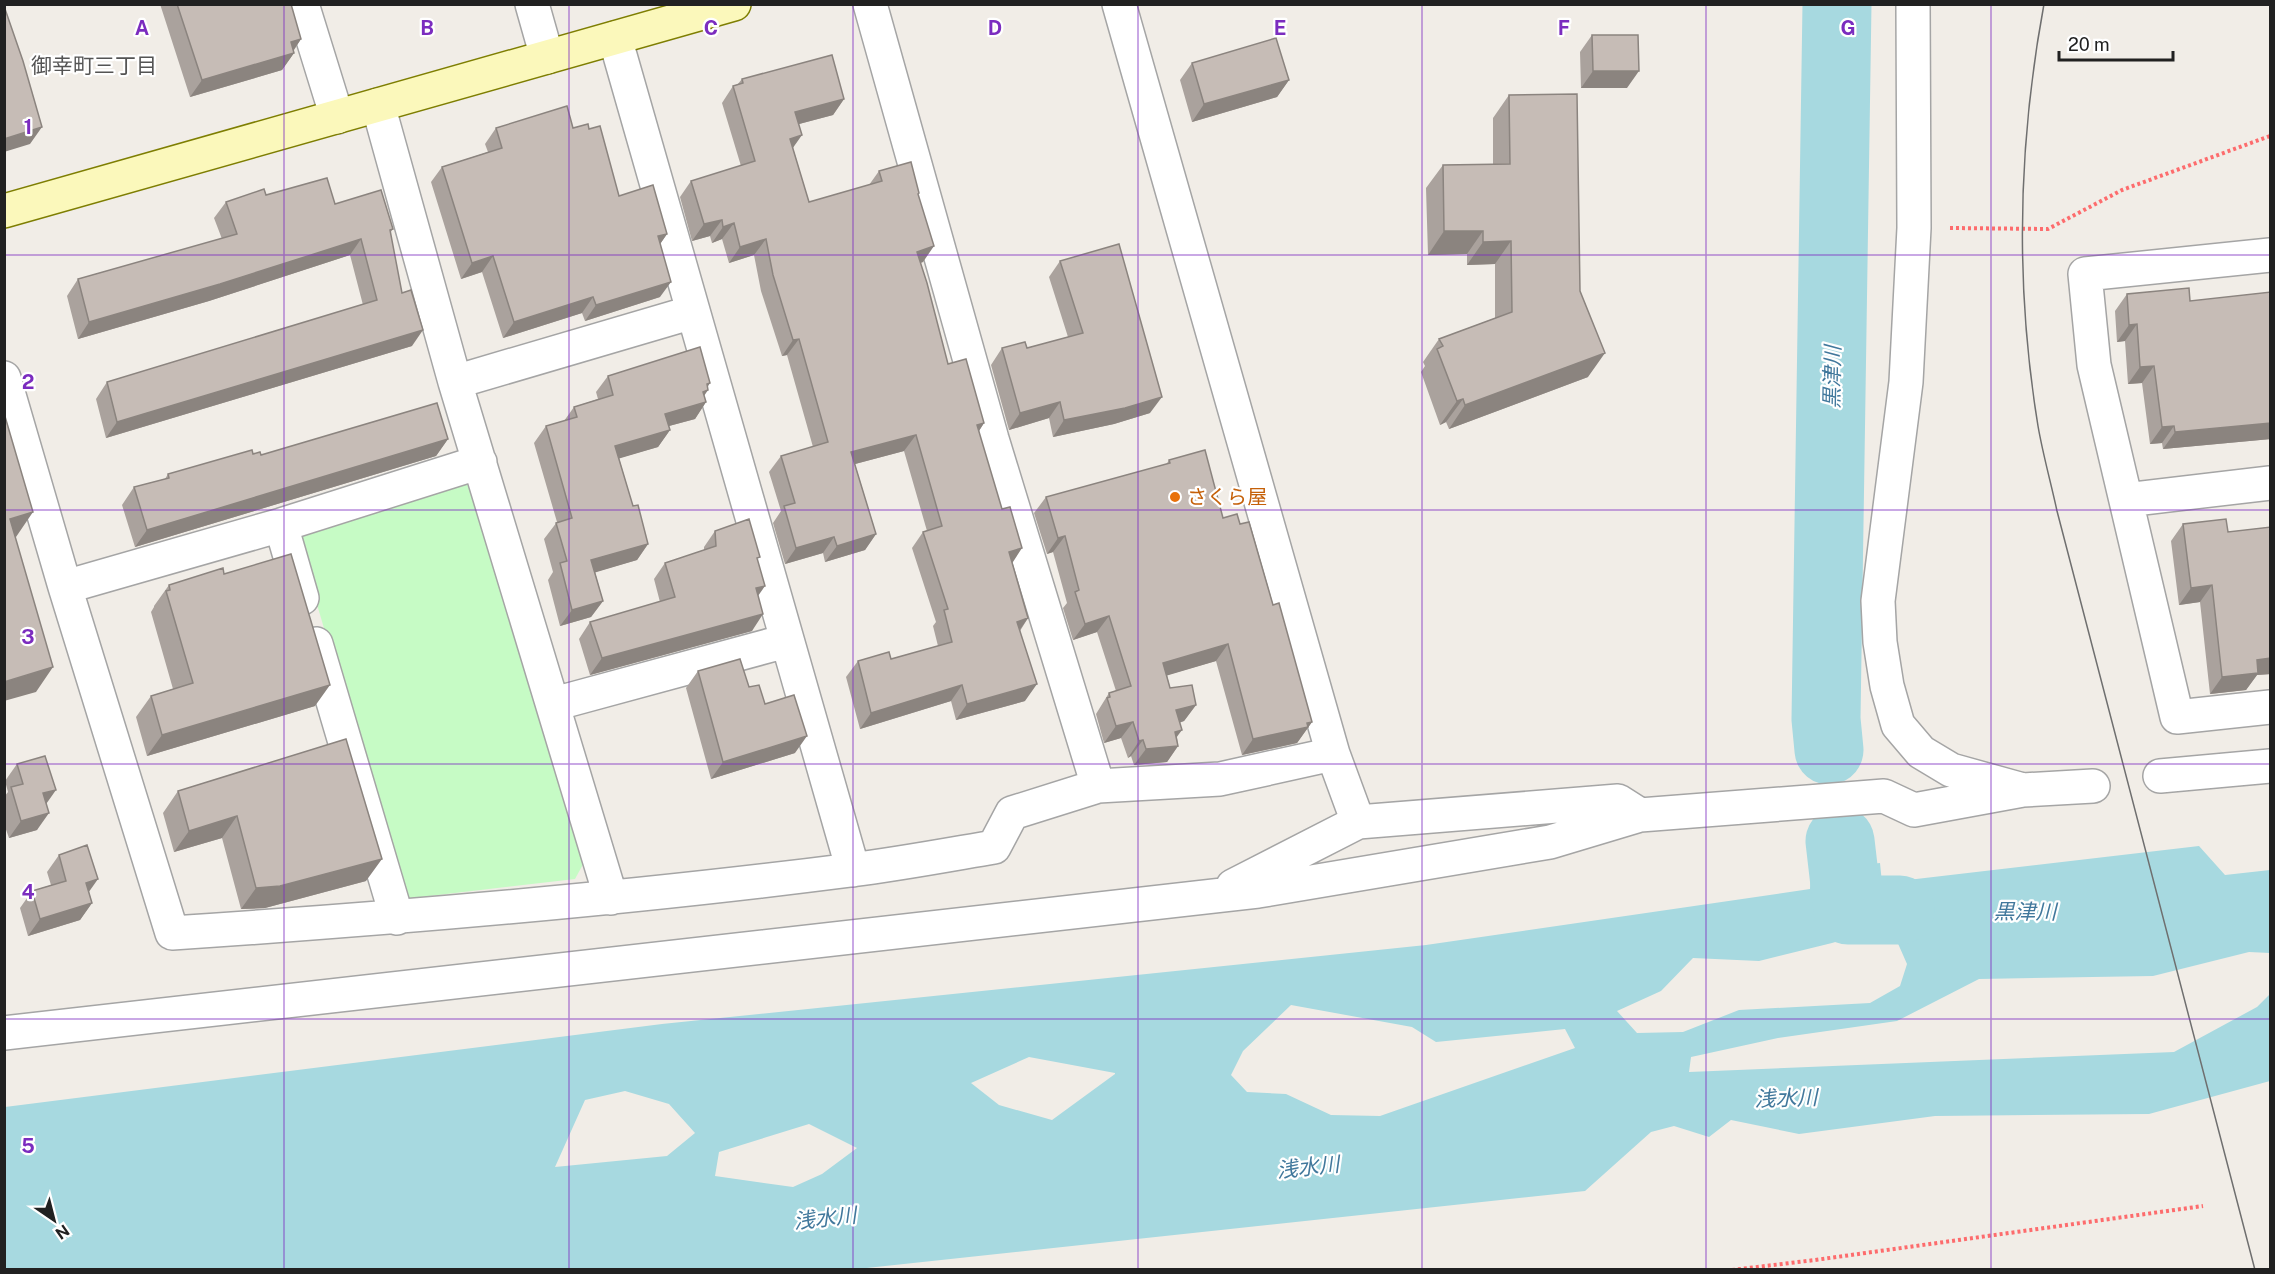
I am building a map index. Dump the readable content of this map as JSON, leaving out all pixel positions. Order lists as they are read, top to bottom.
{
  "districts": ["御幸町三丁目"],
  "water": ["黒津川", "浅水川"],
  "places": ["さくら屋"],
  "scale_bar": "20 m",
  "north": "bottom right",
  "grid": {
    "columns": [
      "A",
      "B",
      "C",
      "D",
      "E",
      "F",
      "G"
    ],
    "rows": [
      "1",
      "2",
      "3",
      "4",
      "5"
    ]
  }
}
